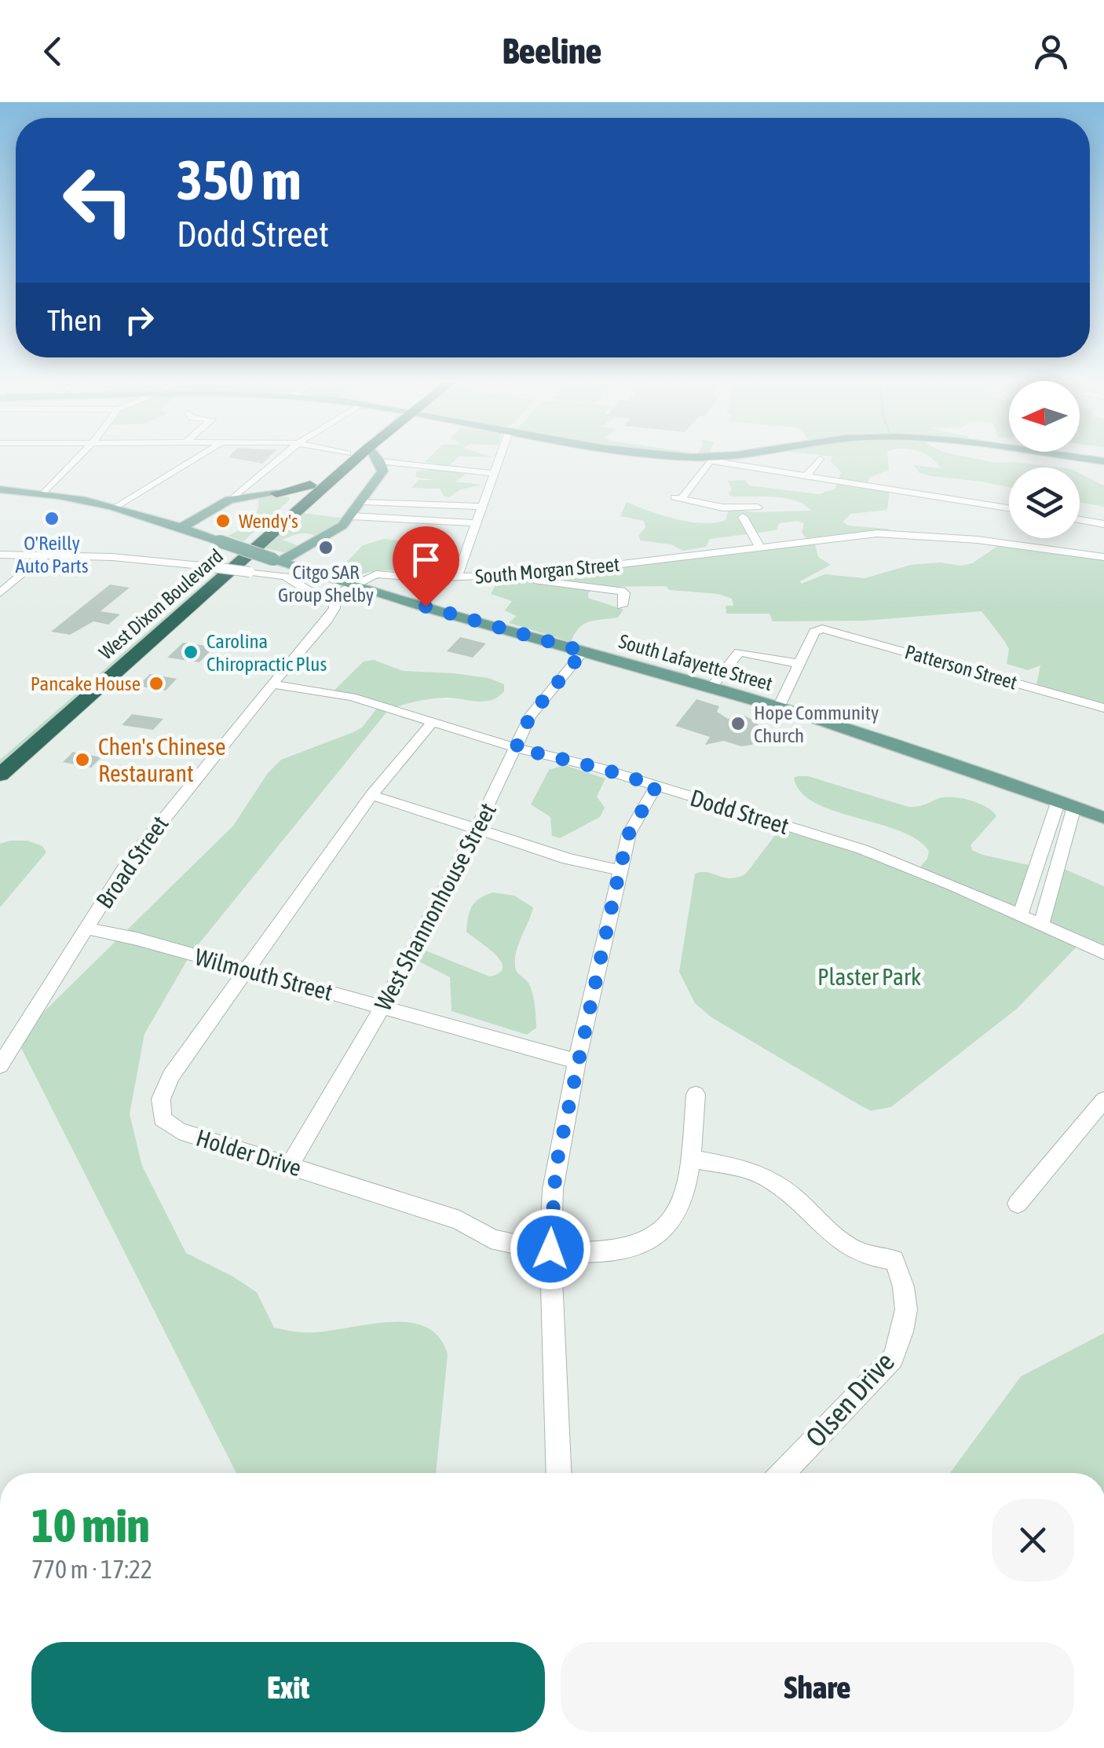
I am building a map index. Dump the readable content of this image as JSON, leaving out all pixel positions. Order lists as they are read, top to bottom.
{
  "streets": {
    "highway": ["West Dixon Boulevard"],
    "main road": ["South Lafayette Street"],
    "street": [
      "South Morgan Street",
      "Patterson Street",
      "Dodd Street",
      "Broad Street",
      "West Shannonhouse Street",
      "Wilmouth Street",
      "Holder Drive",
      "Olsen Drive"
    ]
  },
  "crossings": [
    ["South Morgan Street", "South Lafayette Street"],
    ["South Morgan Street", "Broad Street"],
    ["West Dixon Boulevard", "South Lafayette Street"],
    ["South Lafayette Street", "West Shannonhouse Street"],
    ["Dodd Street", "Broad Street"],
    ["Dodd Street", "West Shannonhouse Street"],
    ["Dodd Street", "Holder Drive"],
    ["Broad Street", "Wilmouth Street"],
    ["West Shannonhouse Street", "Wilmouth Street"],
    ["West Shannonhouse Street", "Holder Drive"],
    ["Wilmouth Street", "Holder Drive"],
    ["Holder Drive", "Olsen Drive"]
  ],
  "parks": ["Plaster Park"],
  "places": [
    "O'Reilly Auto Parts",
    "Wendy's",
    "Citgo SAR Group Shelby",
    "Carolina Chiropractic Plus",
    "Pancake House",
    "Hope Community Church",
    "Chen's Chinese Restaurant"
  ],
  "north": "left",
  "page": {
    "header": "Beeline",
    "turn": ["350 m", "Dodd Street"],
    "then": "Then",
    "heading": ["10 min", "770 m · 17:22"],
    "buttons": ["Exit", "Share"]
  }
}
